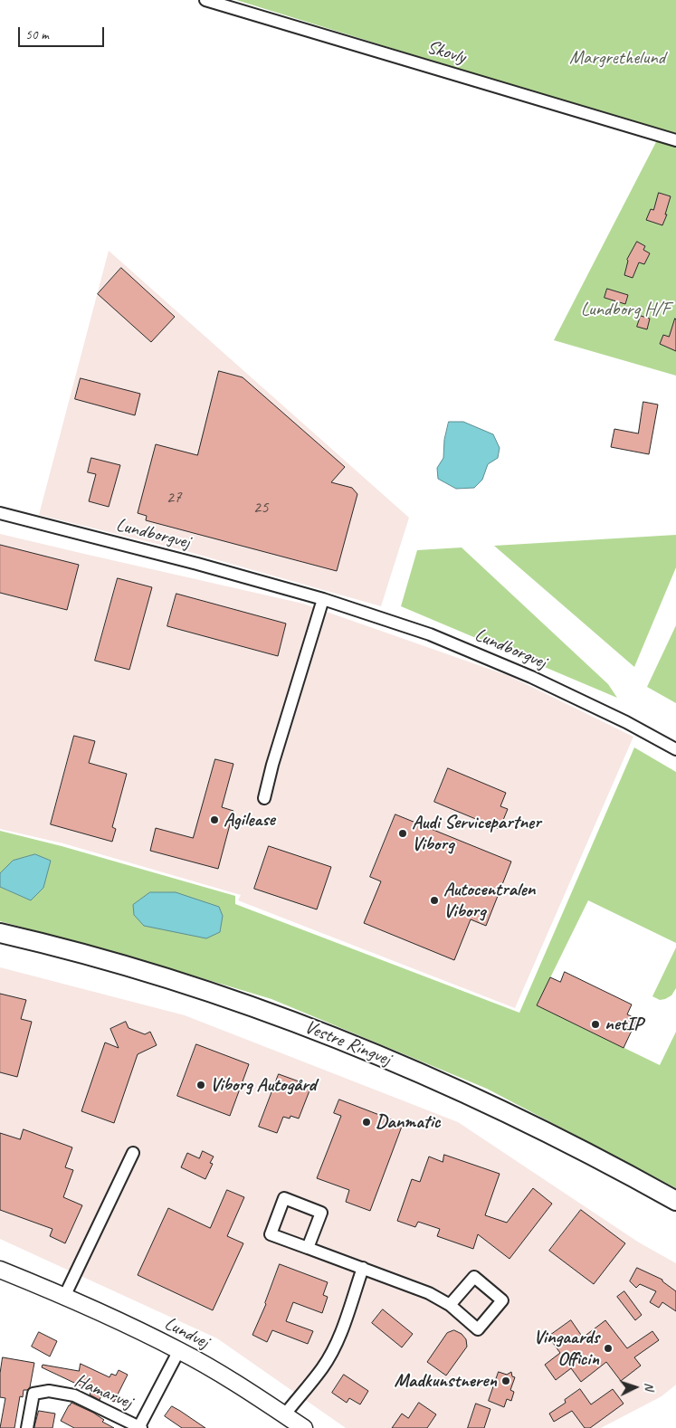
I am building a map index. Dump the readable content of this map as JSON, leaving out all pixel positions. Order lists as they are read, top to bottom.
{
  "streets": {
    "main road": ["Vestre Ringvej"],
    "street": [
      "Skovly",
      "Lundborgvej",
      "Lundvej",
      "Hamarvej"
    ]
  },
  "crossings": [
    ["Lundvej", "Hamarvej"]
  ],
  "parks": ["Margrethelund", "Lundborg H/F"],
  "places": [
    "Agilease",
    "Audi Servicepartner Viborg",
    "Autocentralen Viborg",
    "netIP",
    "Viborg Autogård",
    "Danmatic",
    "Vingaards Officin",
    "Madkunstneren"
  ],
  "house_numbers": ["27", "25"],
  "scale_bar": "50 m",
  "north": "right"
}
